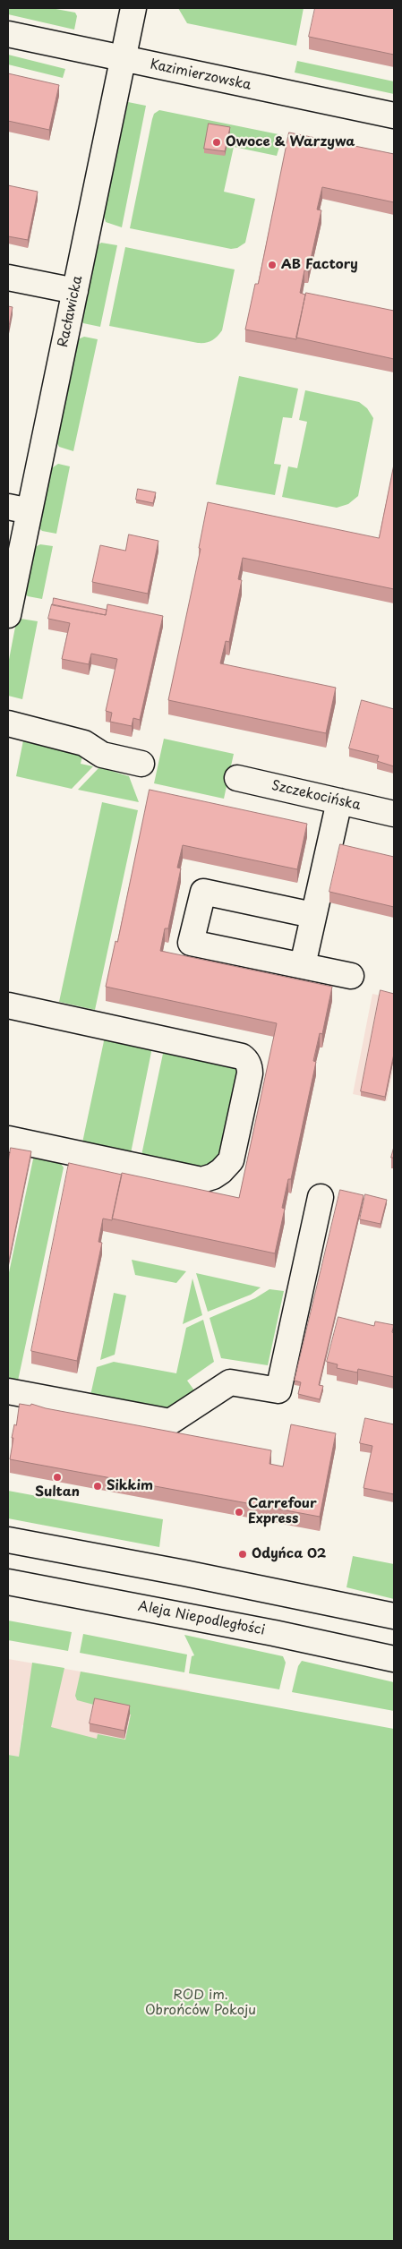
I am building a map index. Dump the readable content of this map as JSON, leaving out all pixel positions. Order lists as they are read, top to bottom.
{
  "streets": {
    "street": [
      "Kazimierzowska",
      "Racławicka",
      "Szczekocińska",
      "Aleja Niepodległości"
    ]
  },
  "crossings": [
    ["Kazimierzowska", "Racławicka"]
  ],
  "parks": ["ROD im. Obrońców Pokoju"],
  "places": [
    "Owoce & Warzywa",
    "AB Factory",
    "Sultan",
    "Sikkim",
    "Carrefour Express",
    "Odyńca 02"
  ]
}
